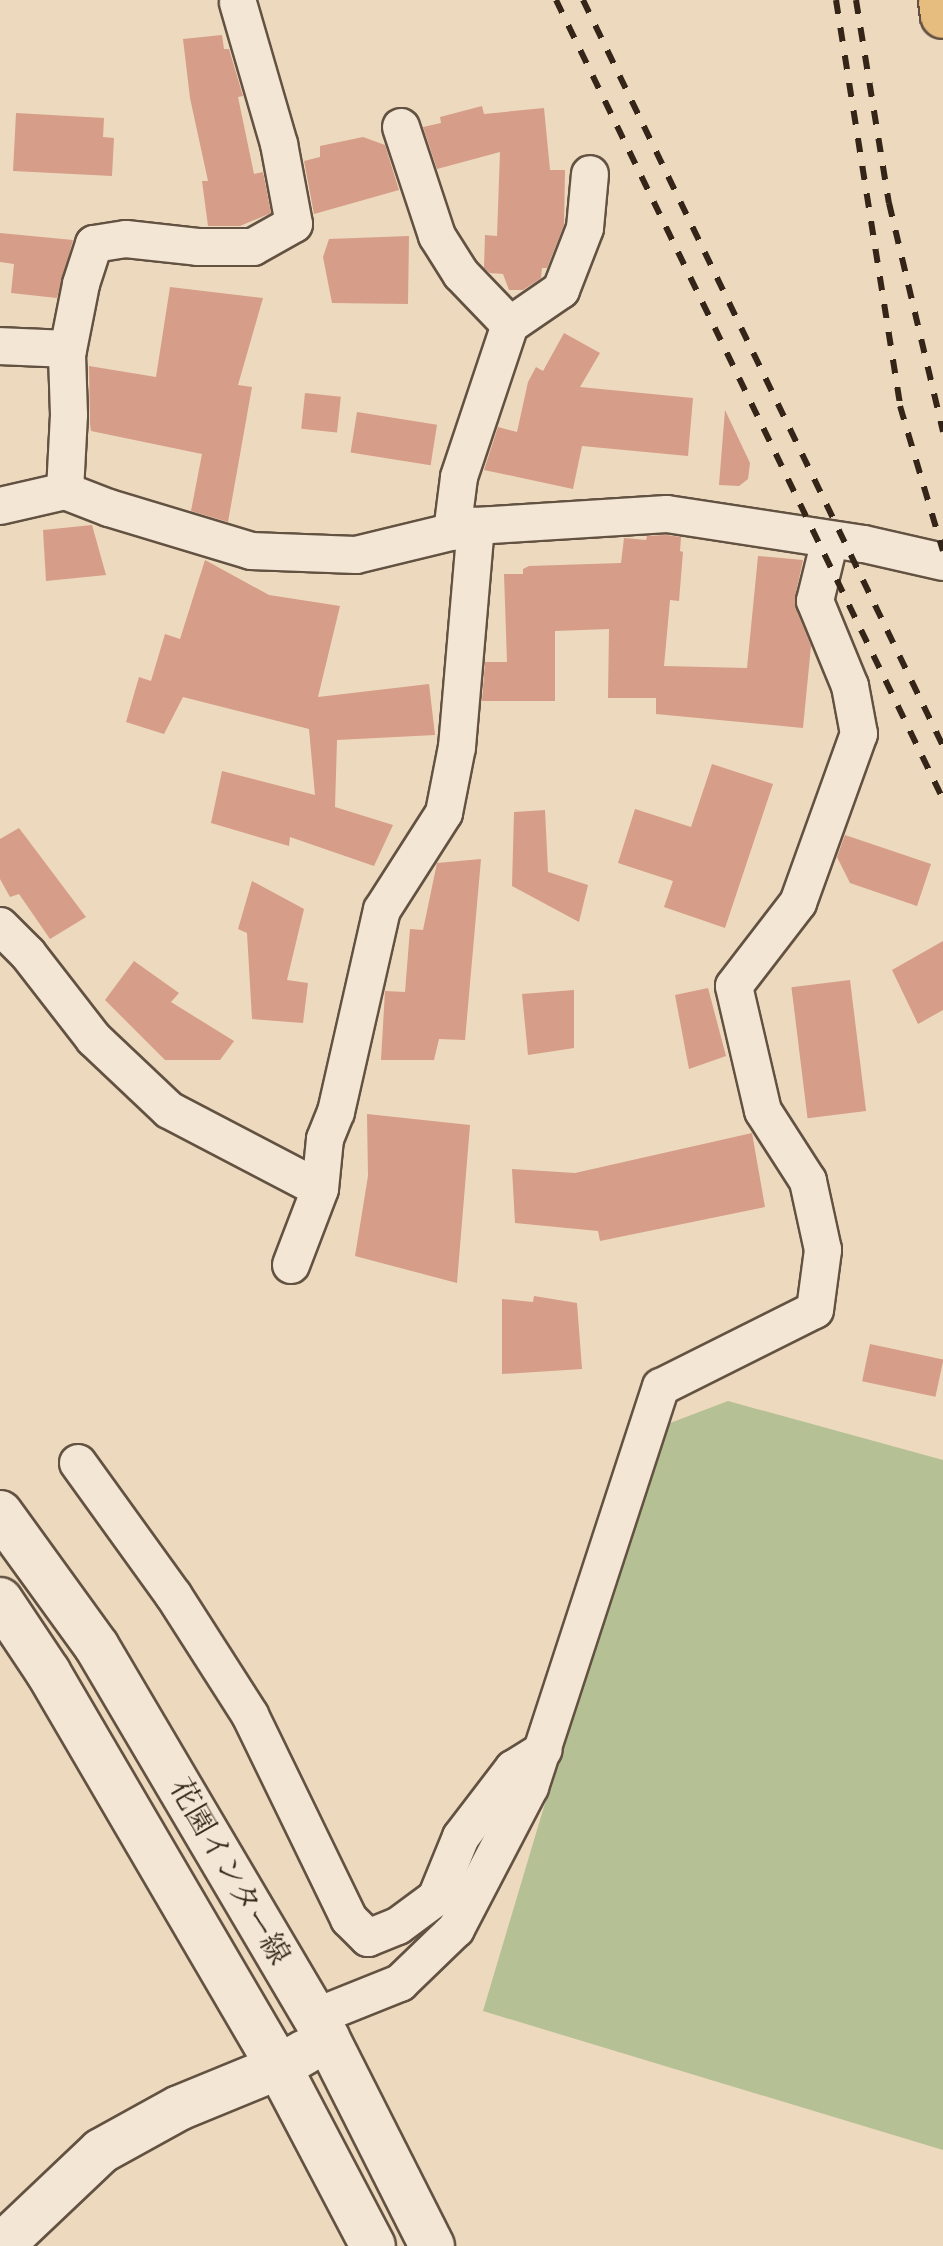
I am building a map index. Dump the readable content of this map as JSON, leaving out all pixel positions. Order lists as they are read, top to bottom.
{
  "streets": {
    "main road": ["花園インター線"]
  }
}
